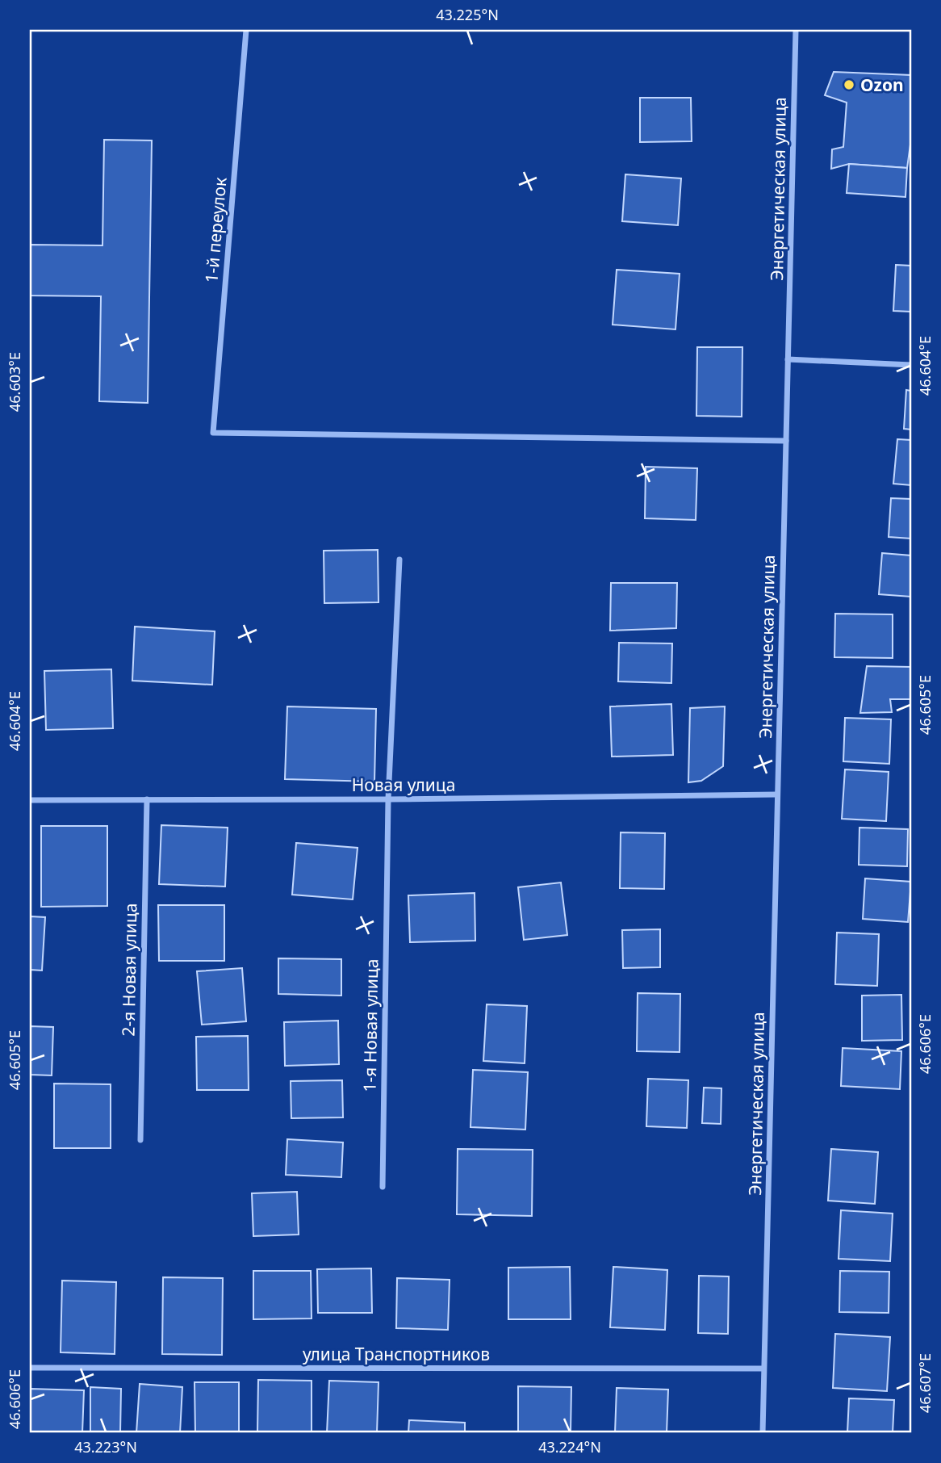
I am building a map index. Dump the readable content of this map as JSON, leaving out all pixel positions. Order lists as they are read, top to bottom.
{
  "streets": {
    "street": [
      "Энергетическая улица",
      "1-й переулок",
      "Новая улица",
      "2-я Новая улица",
      "1-я Новая улица",
      "улица Транспортников"
    ]
  },
  "crossings": [
    ["Энергетическая улица", "1-й переулок"],
    ["Энергетическая улица", "Новая улица"],
    ["Энергетическая улица", "улица Транспортников"],
    ["Новая улица", "2-я Новая улица"],
    ["Новая улица", "1-я Новая улица"]
  ],
  "places": ["Ozon"],
  "coordinates": [
    "43.225°N",
    "46.604°E",
    "46.603°E",
    "46.605°E",
    "46.606°E",
    "46.607°E",
    "43.223°N",
    "43.224°N"
  ]
}
